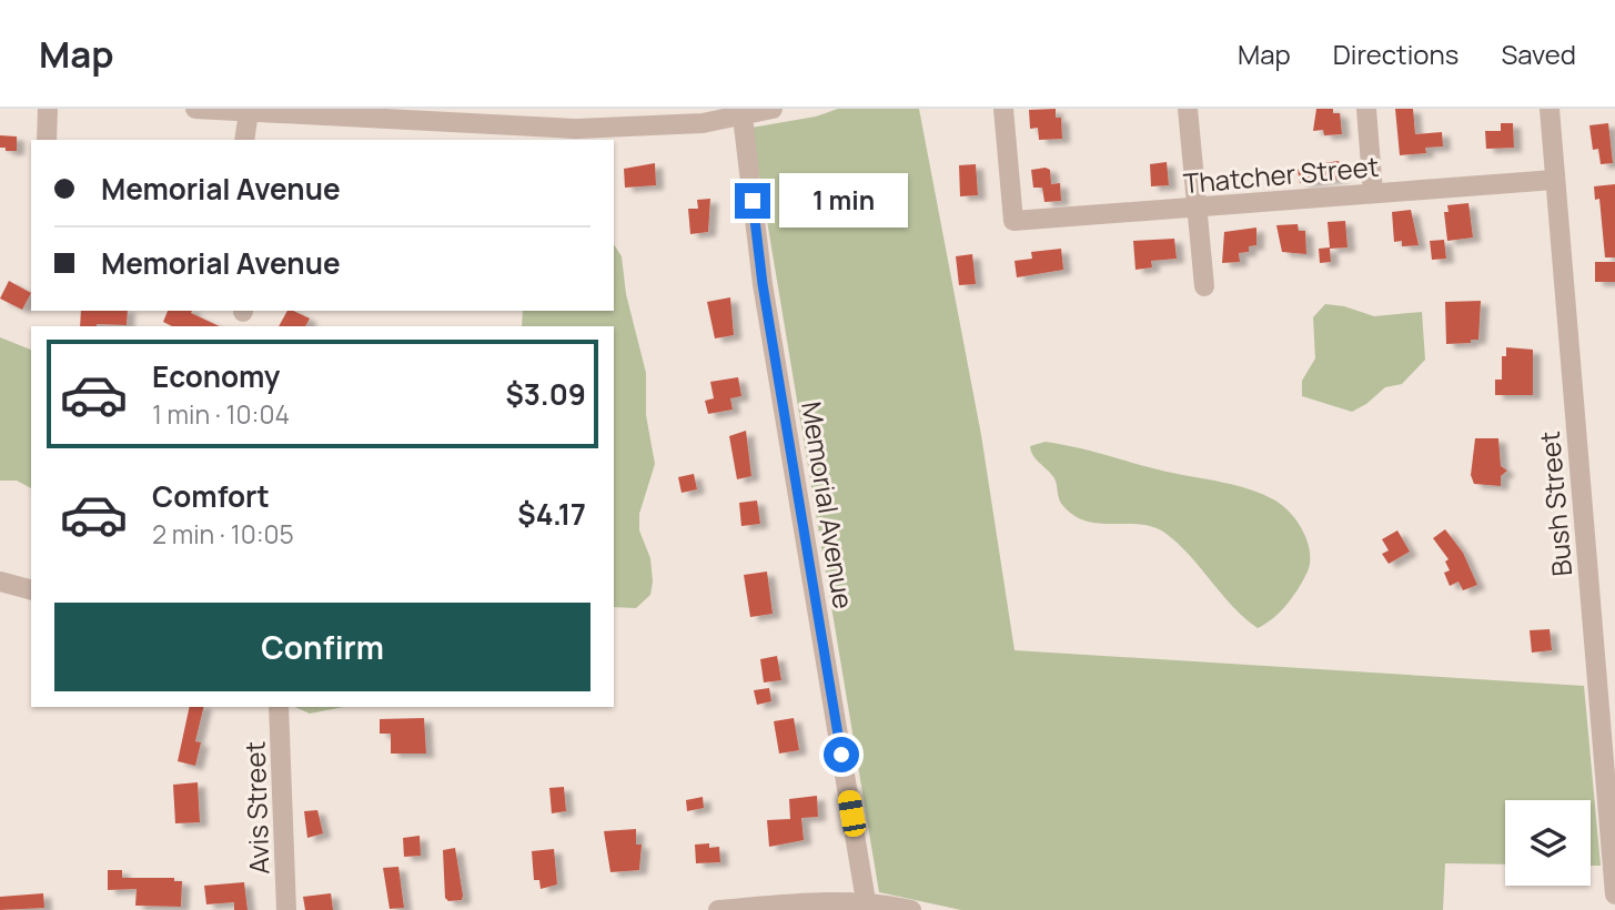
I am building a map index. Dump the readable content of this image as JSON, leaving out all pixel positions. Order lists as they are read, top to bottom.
{
  "streets": {
    "street": [
      "Thatcher Street",
      "Bush Street",
      "Memorial Avenue",
      "Avis Street"
    ]
  },
  "crossings": [
    ["Thatcher Street", "Bush Street"]
  ],
  "page": {
    "header": "Map",
    "nav": ["Map", "Directions", "Saved"],
    "banner": ["Memorial Avenue", "Memorial Avenue"],
    "bubble": "1 min",
    "list": [
      {
        "name": "Economy",
        "note": "1 min · 10:04",
        "value": "$3.09"
      },
      {
        "name": "Comfort",
        "note": "2 min · 10:05",
        "value": "$4.17"
      }
    ],
    "buttons": "Confirm"
  }
}
